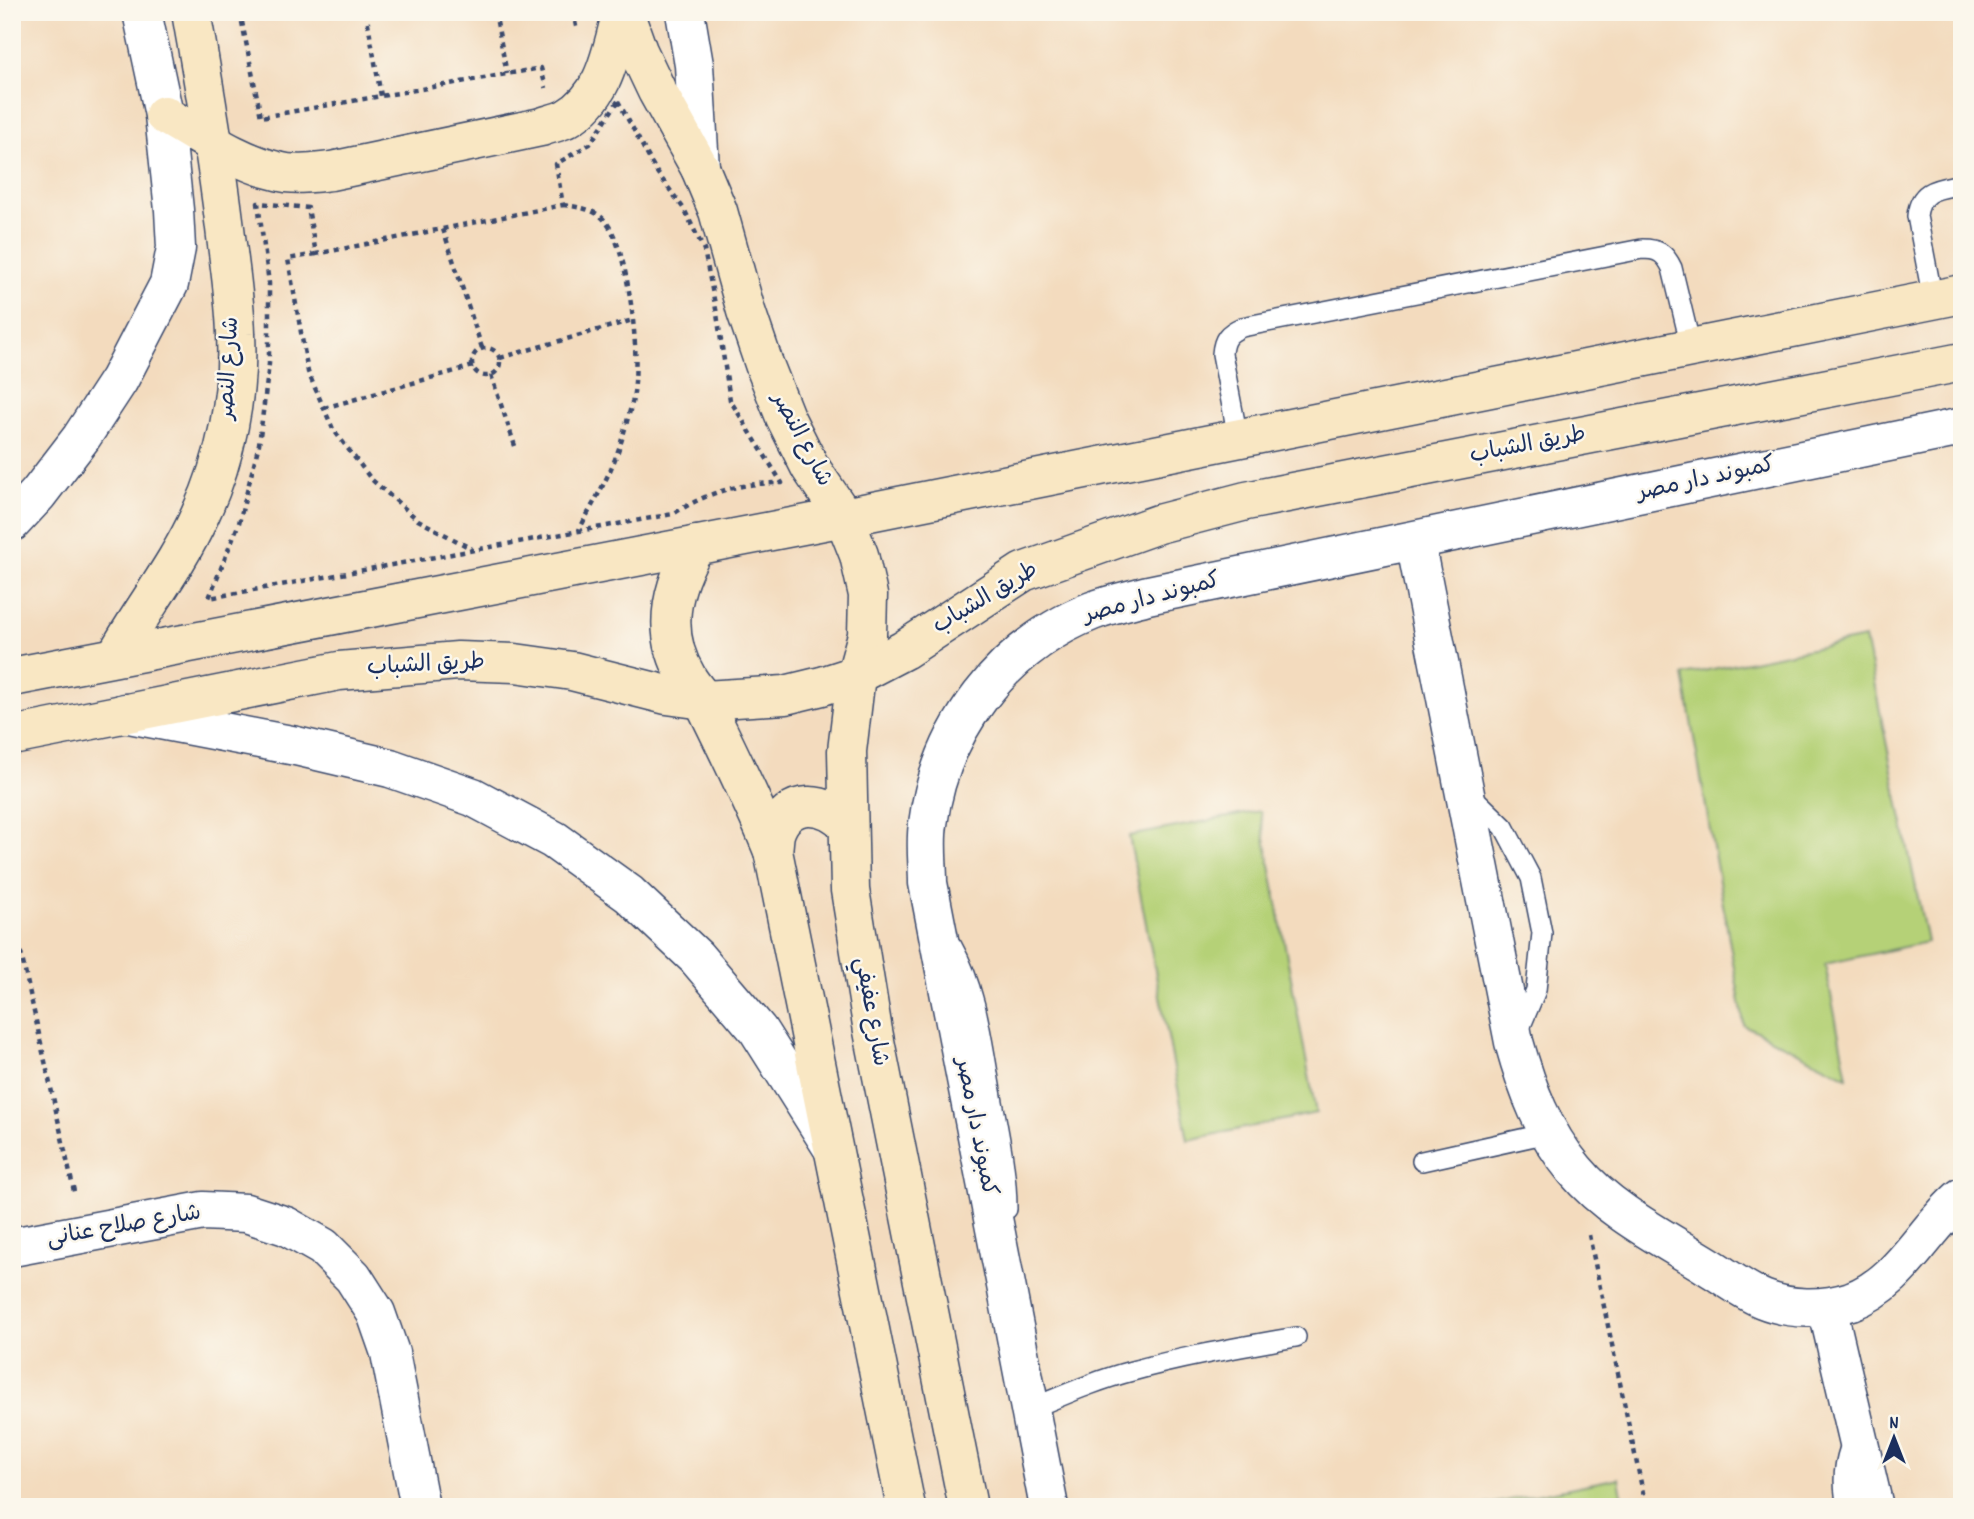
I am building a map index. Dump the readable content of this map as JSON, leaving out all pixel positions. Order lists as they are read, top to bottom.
{
  "streets": {
    "main road": ["شارع النصر", "طريق الشباب", "شارع عفيفي"],
    "street": ["كمبوند دار مصر", "شارع صلاح عنانى"]
  },
  "crossings": [
    ["شارع النصر", "طريق الشباب"],
    ["شارع النصر", "شارع عفيفي"],
    ["طريق الشباب", "شارع عفيفي"]
  ],
  "north": "top"
}
